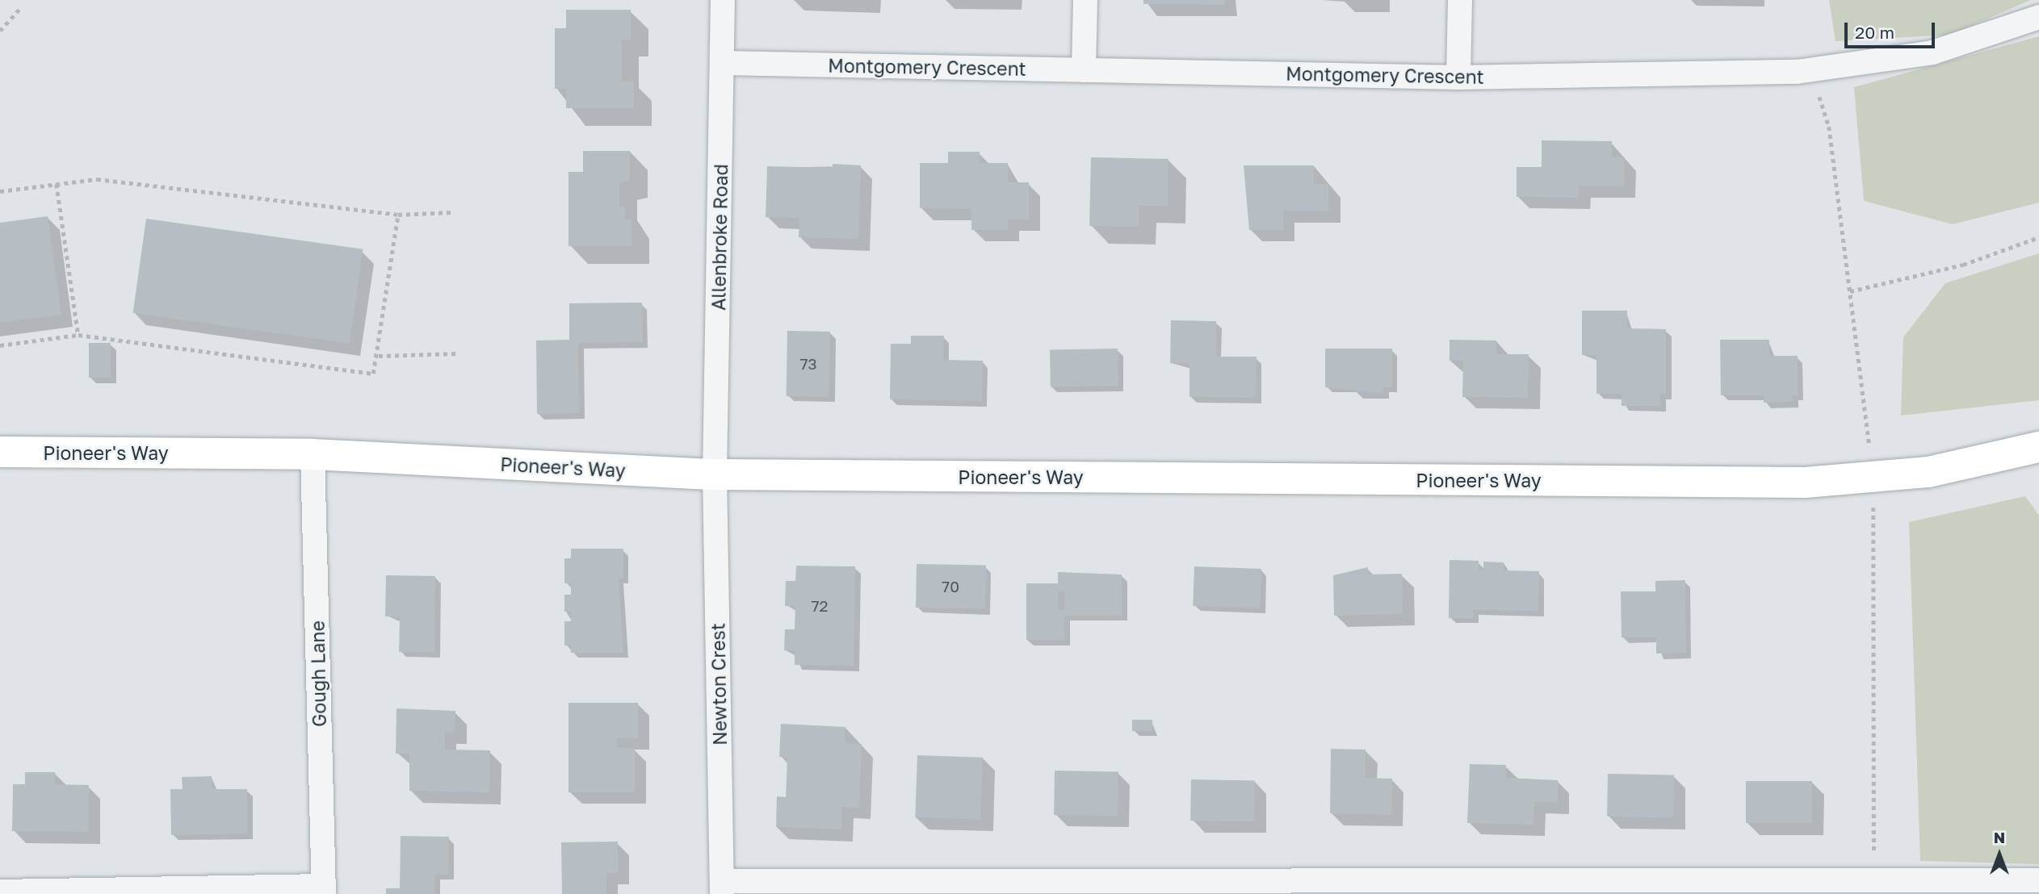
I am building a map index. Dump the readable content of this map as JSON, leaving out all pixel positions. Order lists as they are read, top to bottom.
{
  "streets": {
    "main road": ["Pioneer's Way"],
    "street": [
      "Montgomery Crescent",
      "Allenbroke Road",
      "Gough Lane",
      "Newton Crest"
    ]
  },
  "crossings": [
    ["Montgomery Crescent", "Allenbroke Road"],
    ["Allenbroke Road", "Pioneer's Way"],
    ["Allenbroke Road", "Newton Crest"],
    ["Pioneer's Way", "Gough Lane"],
    ["Pioneer's Way", "Newton Crest"]
  ],
  "house_numbers": ["73", "70", "72"],
  "scale_bar": "20 m",
  "north": "top"
}
